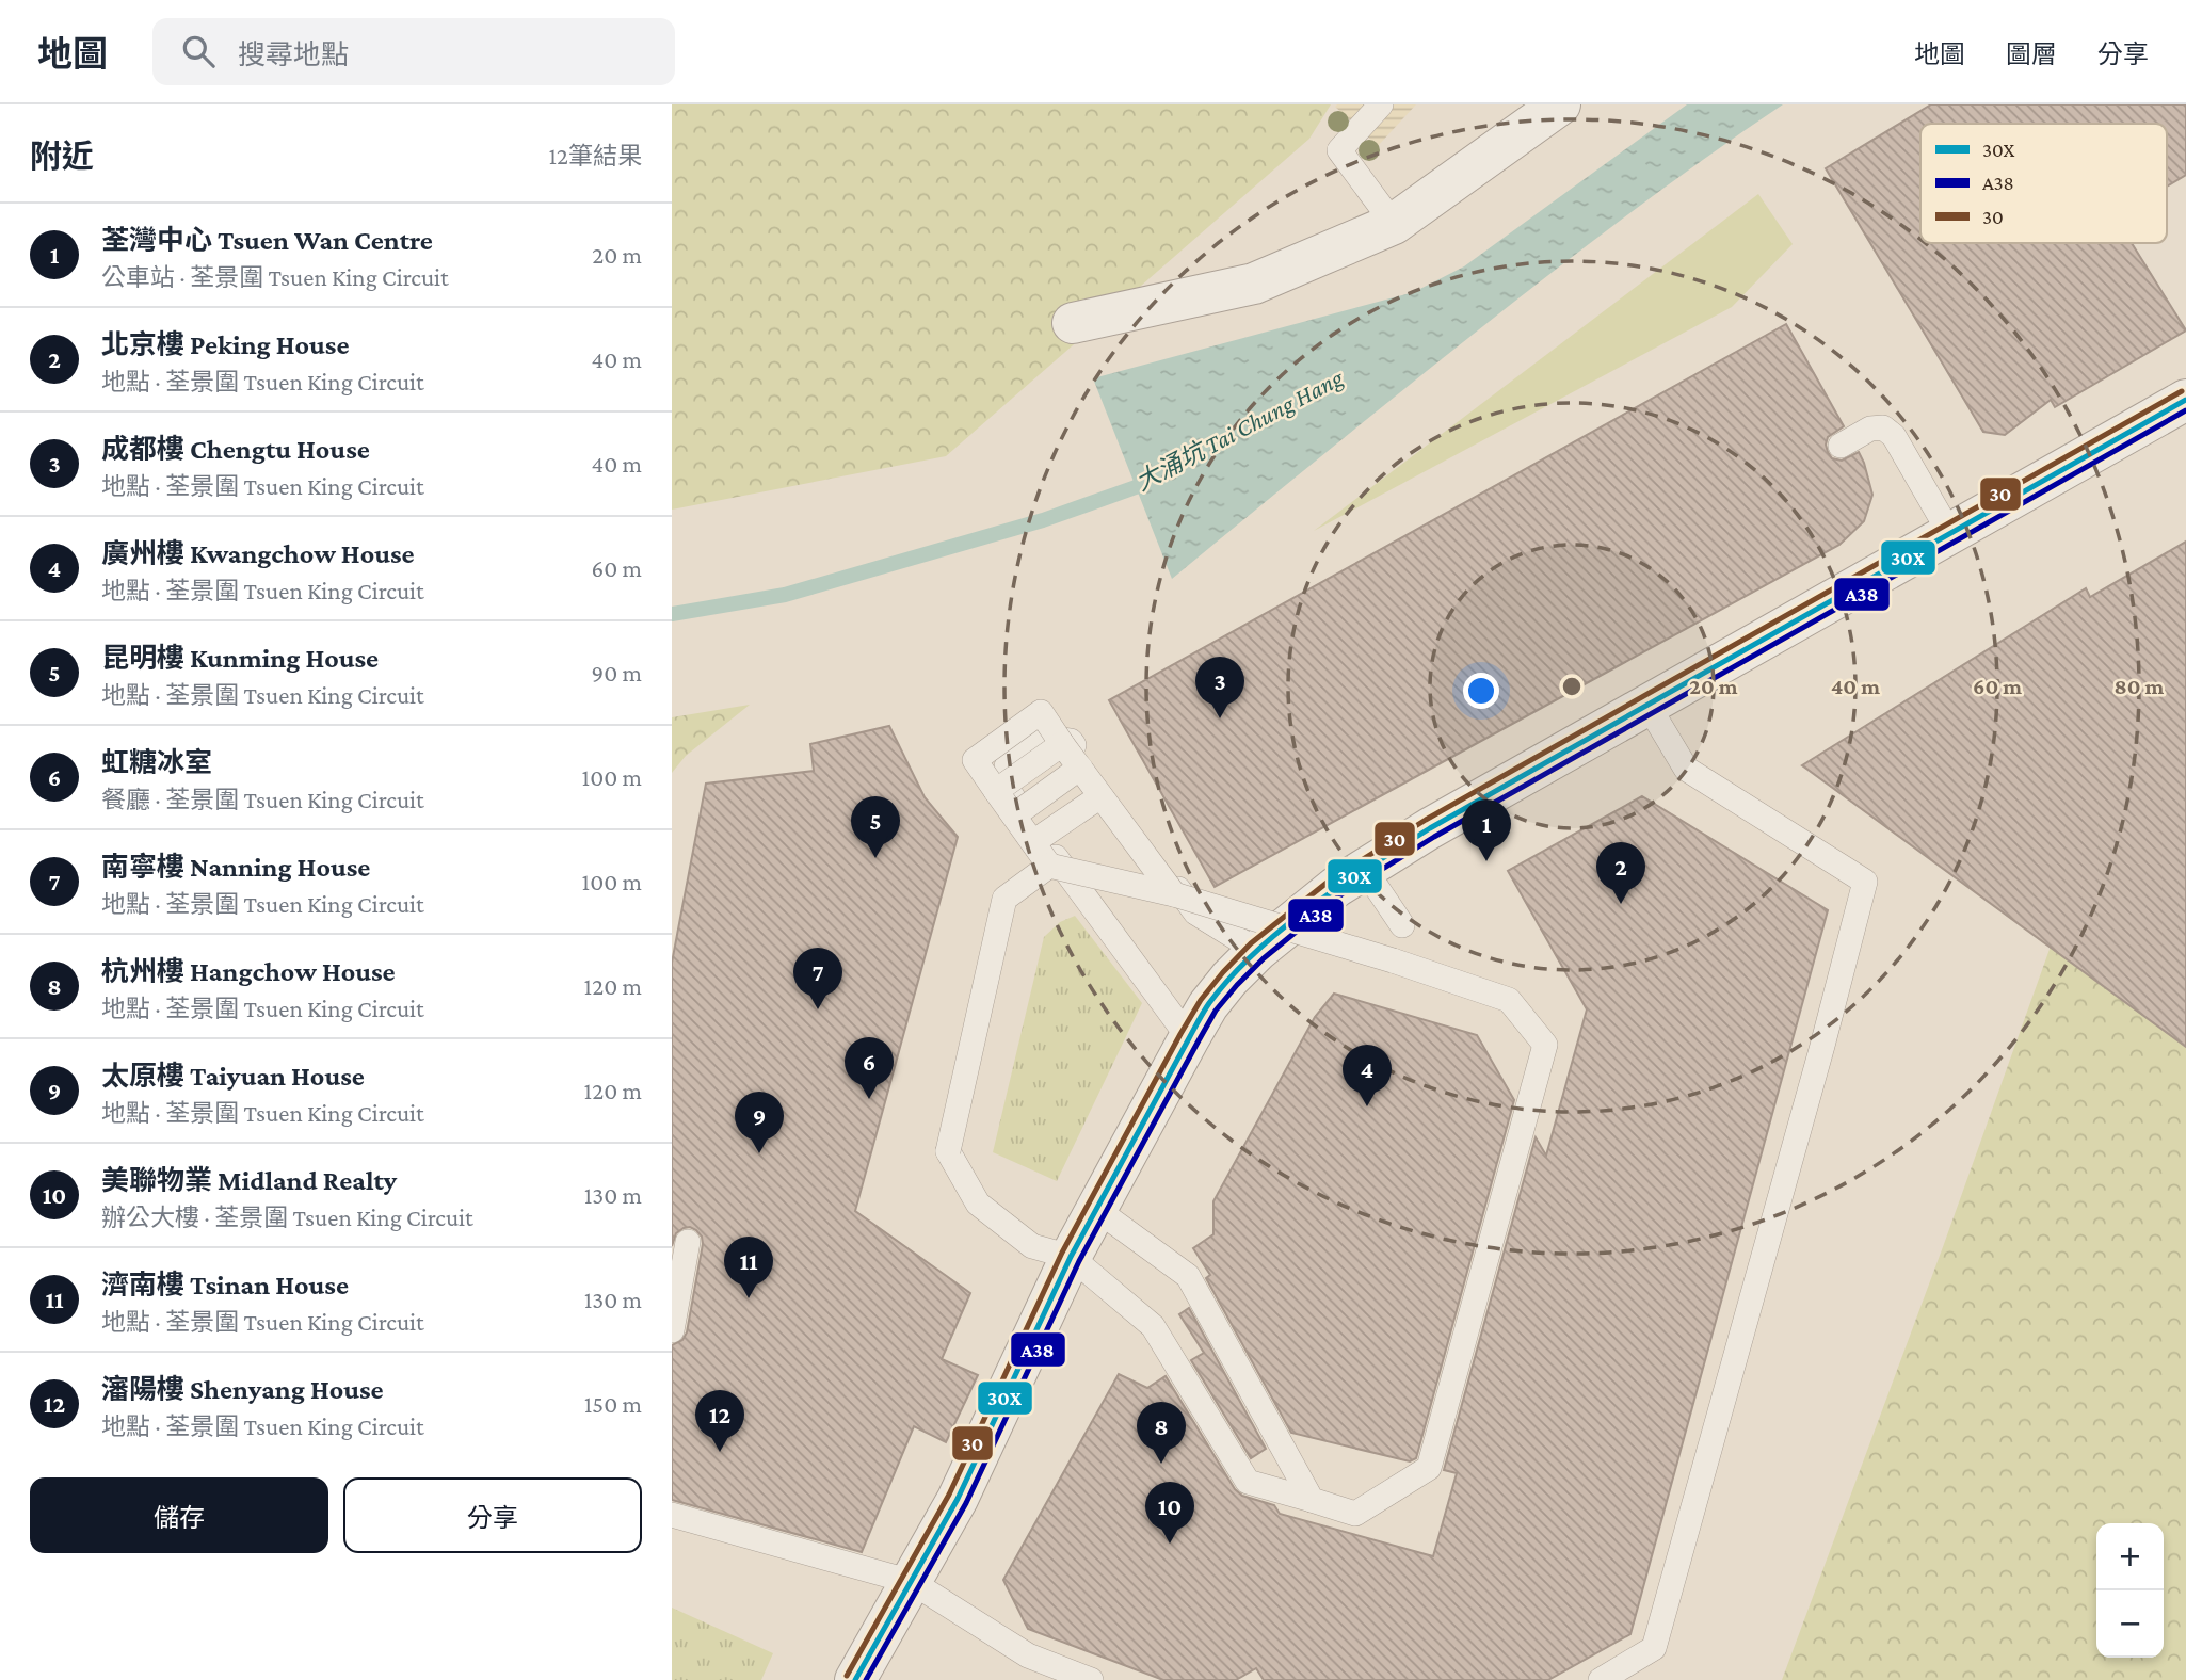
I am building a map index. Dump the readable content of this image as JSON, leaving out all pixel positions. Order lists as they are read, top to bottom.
{
  "water": ["大涌坑 Tai Chung Hang"],
  "lines": ["transit line 30", "transit line 30X", "transit line A38"],
  "legend": ["30X", "A38", "30"],
  "page": {
    "header": "地圖",
    "search": "搜尋地點",
    "nav": ["地圖", "圖層", "分享"],
    "heading": ["附近", "12筆結果"],
    "list": [
      {
        "mark": "1",
        "name": "荃灣中心 Tsuen Wan Centre",
        "note": "公車站 · 荃景圍 Tsuen King Circuit",
        "value": "20 m"
      },
      {
        "mark": "2",
        "name": "北京樓 Peking House",
        "note": "地點 · 荃景圍 Tsuen King Circuit",
        "value": "40 m"
      },
      {
        "mark": "3",
        "name": "成都樓 Chengtu House",
        "note": "地點 · 荃景圍 Tsuen King Circuit",
        "value": "40 m"
      },
      {
        "mark": "4",
        "name": "廣州樓 Kwangchow House",
        "note": "地點 · 荃景圍 Tsuen King Circuit",
        "value": "60 m"
      },
      {
        "mark": "5",
        "name": "昆明樓 Kunming House",
        "note": "地點 · 荃景圍 Tsuen King Circuit",
        "value": "90 m"
      },
      {
        "mark": "6",
        "name": "虹糖冰室",
        "note": "餐廳 · 荃景圍 Tsuen King Circuit",
        "value": "100 m"
      },
      {
        "mark": "7",
        "name": "南寧樓 Nanning House",
        "note": "地點 · 荃景圍 Tsuen King Circuit",
        "value": "100 m"
      },
      {
        "mark": "8",
        "name": "杭州樓 Hangchow House",
        "note": "地點 · 荃景圍 Tsuen King Circuit",
        "value": "120 m"
      },
      {
        "mark": "9",
        "name": "太原樓 Taiyuan House",
        "note": "地點 · 荃景圍 Tsuen King Circuit",
        "value": "120 m"
      },
      {
        "mark": "10",
        "name": "美聯物業 Midland Realty",
        "note": "辦公大樓 · 荃景圍 Tsuen King Circuit",
        "value": "130 m"
      },
      {
        "mark": "11",
        "name": "濟南樓 Tsinan House",
        "note": "地點 · 荃景圍 Tsuen King Circuit",
        "value": "130 m"
      },
      {
        "mark": "12",
        "name": "瀋陽樓 Shenyang House",
        "note": "地點 · 荃景圍 Tsuen King Circuit",
        "value": "150 m"
      }
    ],
    "pins": [
      "3",
      "5",
      "1",
      "2",
      "7",
      "6",
      "4",
      "9",
      "11",
      "12",
      "8",
      "10"
    ],
    "buttons": ["儲存", "分享"],
    "map_buttons": ["+", "−"]
  },
  "rings": [
    "20 m",
    "40 m",
    "60 m",
    "80 m"
  ]
}
